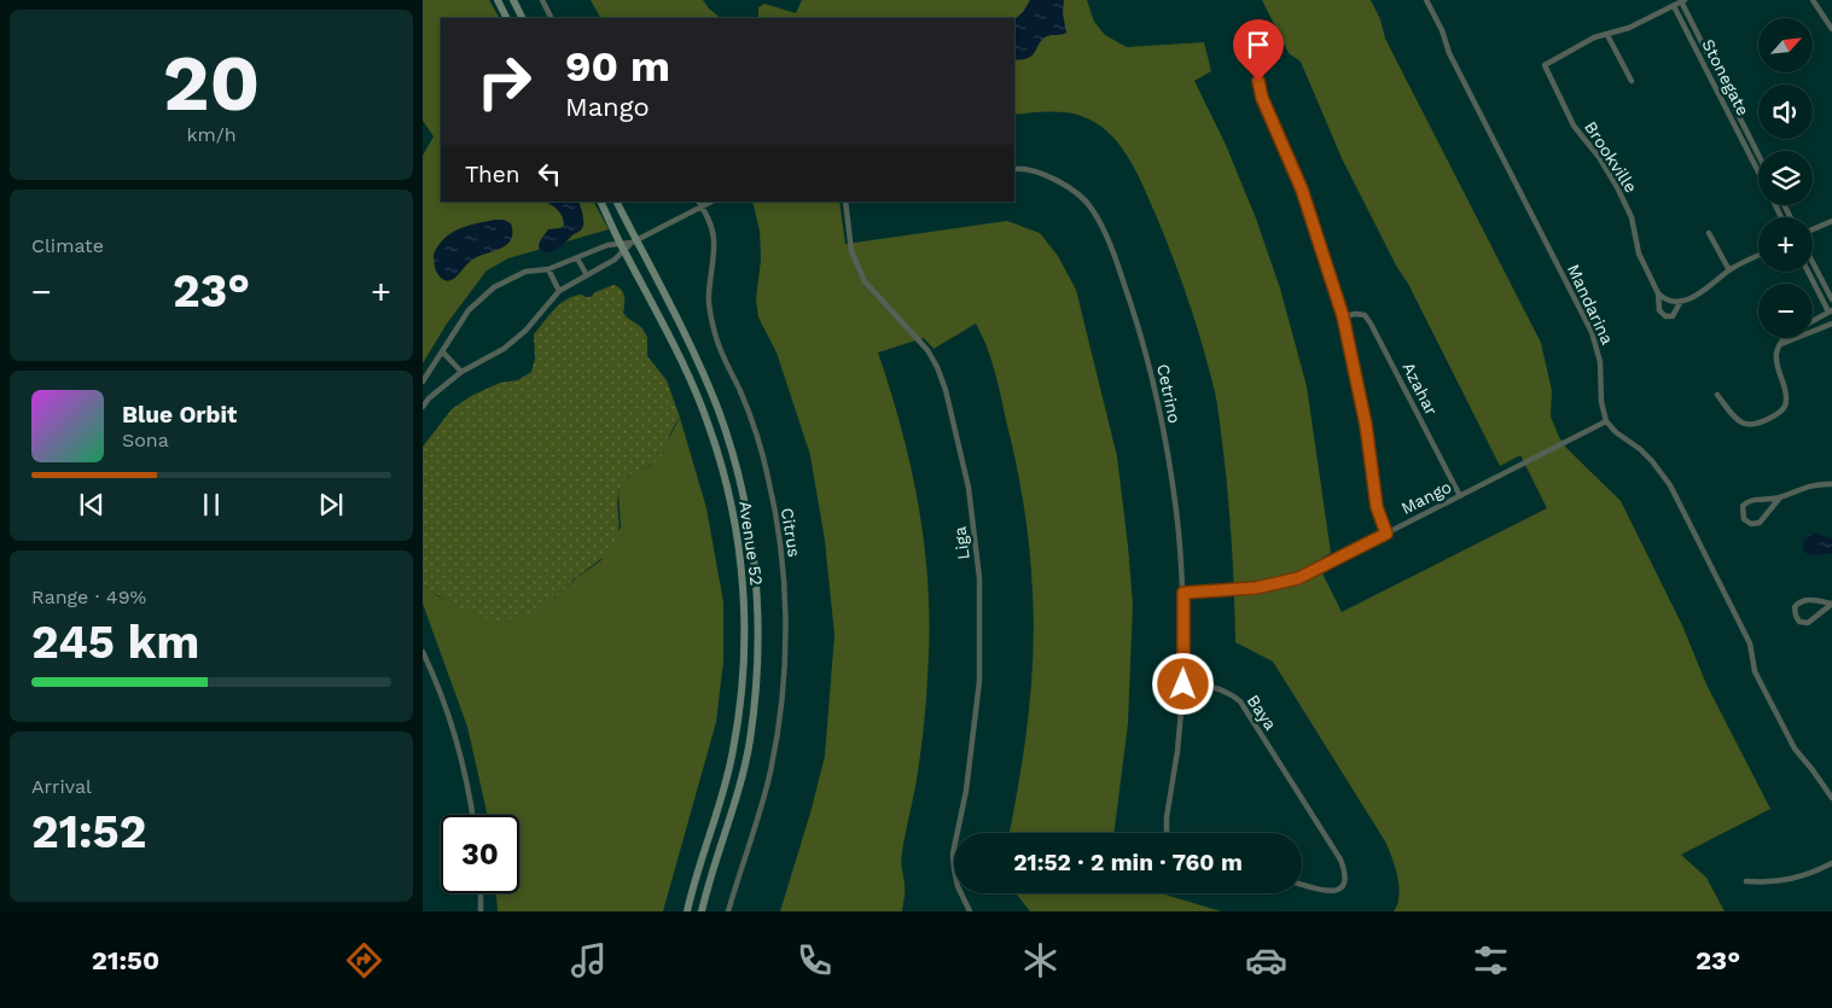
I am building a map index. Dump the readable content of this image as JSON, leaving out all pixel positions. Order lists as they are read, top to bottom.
{
  "streets": {
    "main road": ["Avenue 52"],
    "street": [
      "Stonegate",
      "Brookville",
      "Mandarina",
      "Azahar",
      "Cetrino",
      "Mango",
      "Citrus",
      "Liga",
      "Baya"
    ]
  },
  "crossings": [
    ["Mandarina", "Mango"],
    ["Azahar", "Mango"],
    ["Cetrino", "Mango"],
    ["Cetrino", "Baya"]
  ],
  "north": "top right",
  "page": {
    "tile": [
      ["20", "km/h"],
      "Climate",
      ["Range · 49%", "245 km"],
      ["Arrival", "21:52"]
    ],
    "map_buttons": ["+", "−"],
    "turn": ["90 m", "Mango"],
    "then": "Then",
    "heat": ["−", "23°", "+"],
    "song": ["Blue Orbit", "Sona"],
    "limit": "30",
    "trip": "21:52 · 2 min · 760 m",
    "tabs": ["21:50", "23°"]
  }
}
